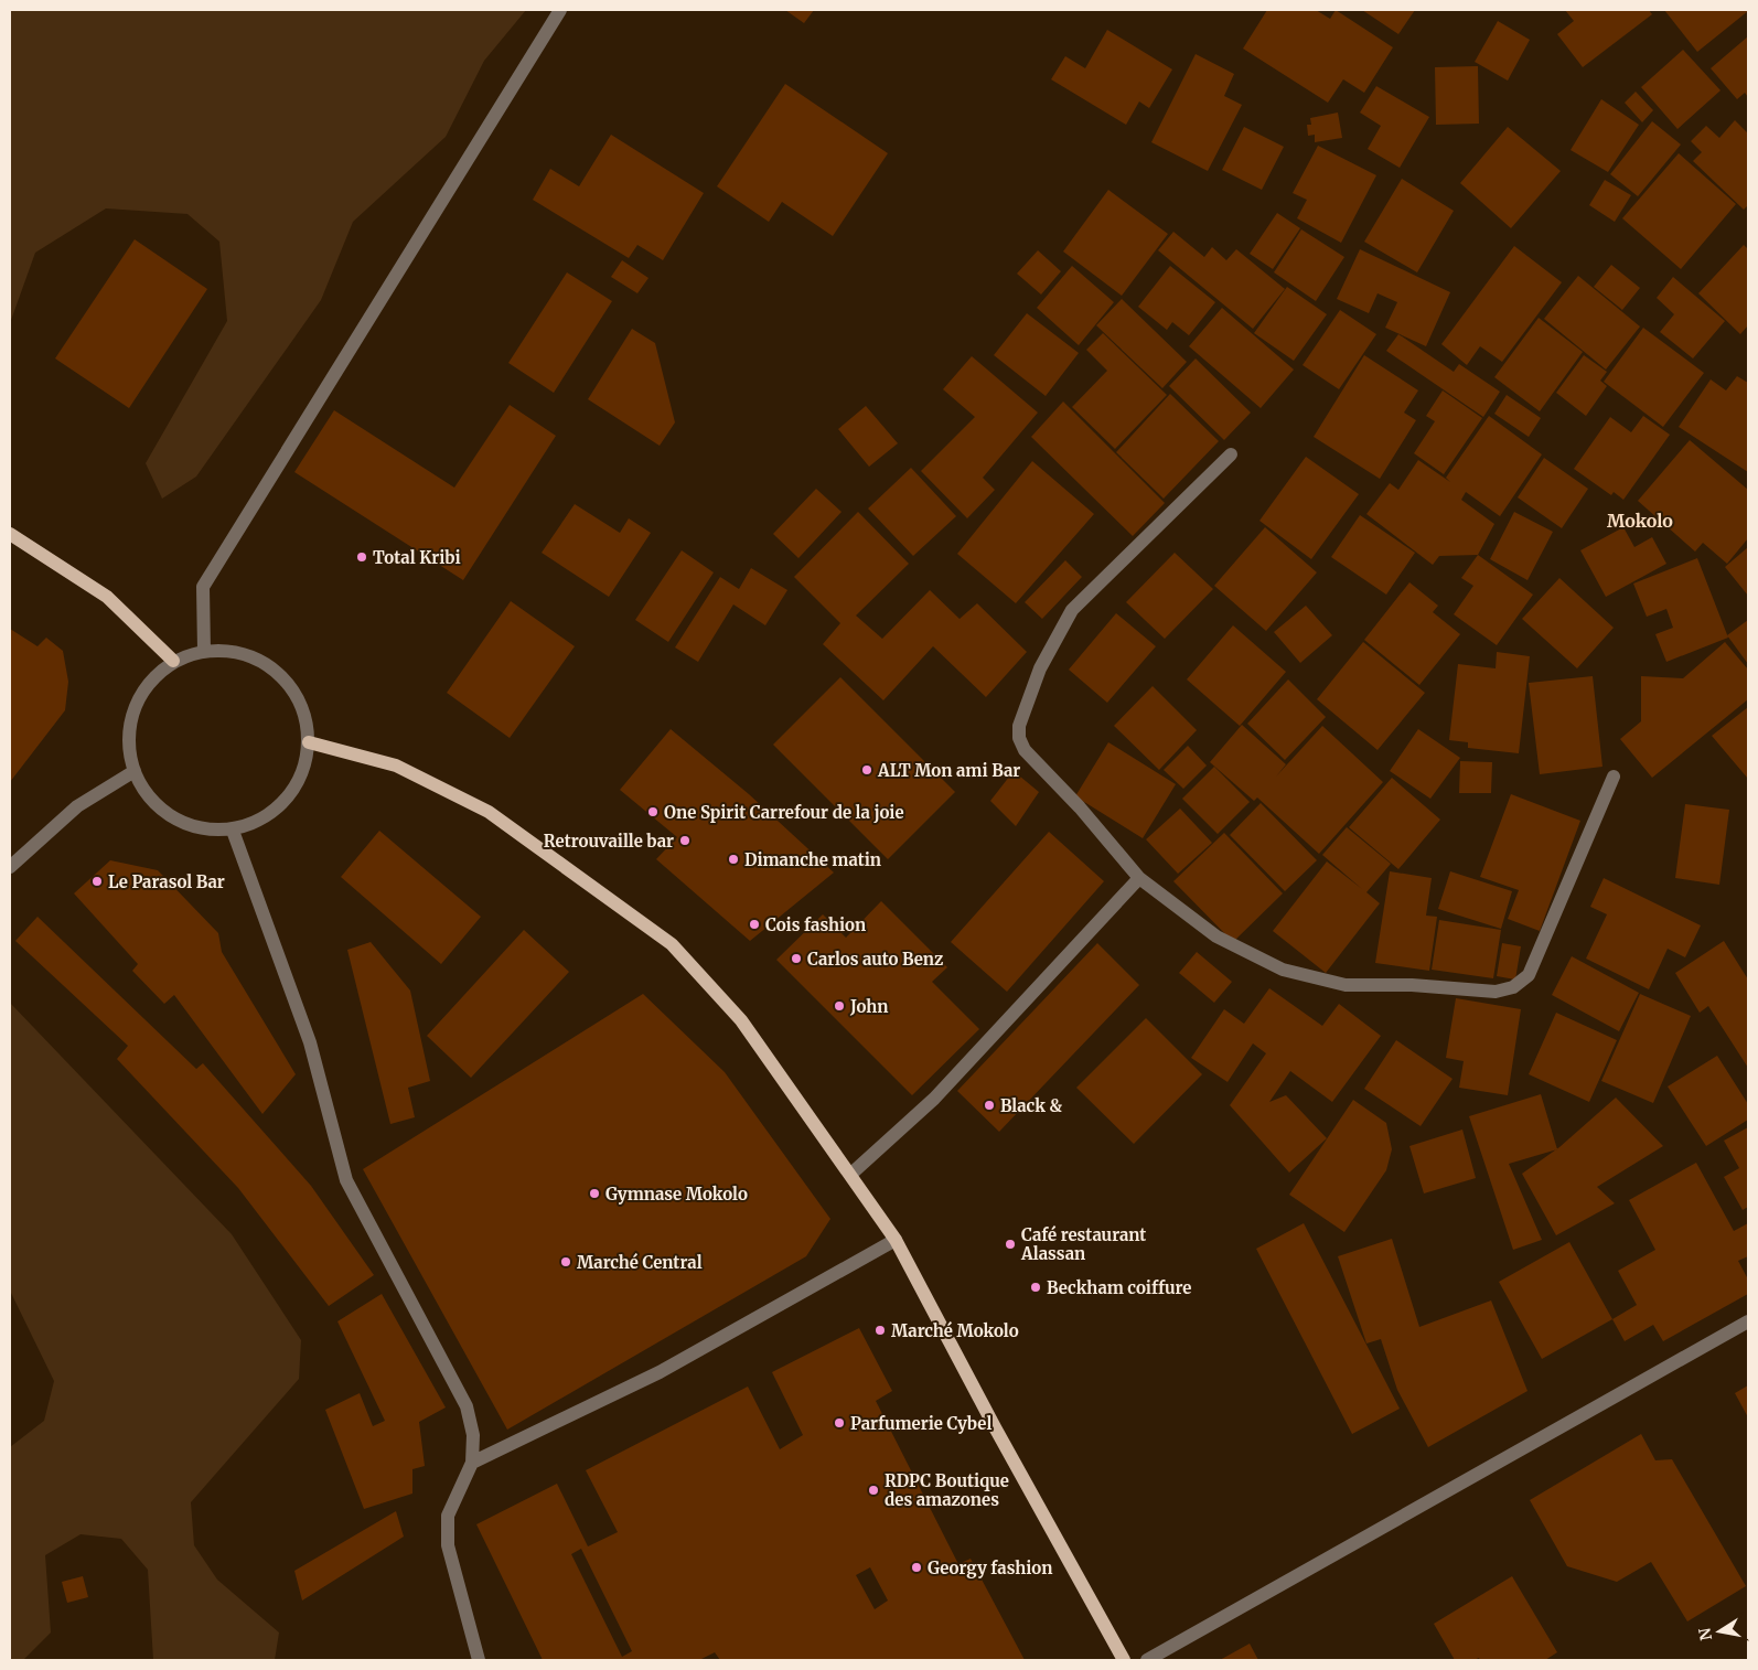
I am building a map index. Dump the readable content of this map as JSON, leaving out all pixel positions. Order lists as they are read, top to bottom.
{
  "districts": ["Mokolo"],
  "places": [
    "Total Kribi",
    "ALT Mon ami Bar",
    "One Spirit Carrefour de la joie",
    "Retrouvaille bar",
    "Dimanche matin",
    "Le Parasol Bar",
    "Cois fashion",
    "Carlos auto Benz",
    "John",
    "Black &",
    "Gymnase Mokolo",
    "Café restaurant Alassan",
    "Marché Central",
    "Beckham coiffure",
    "Marché Mokolo",
    "Parfumerie Cybel",
    "RDPC Boutique des amazones",
    "Georgy fashion"
  ],
  "north": "left"
}
